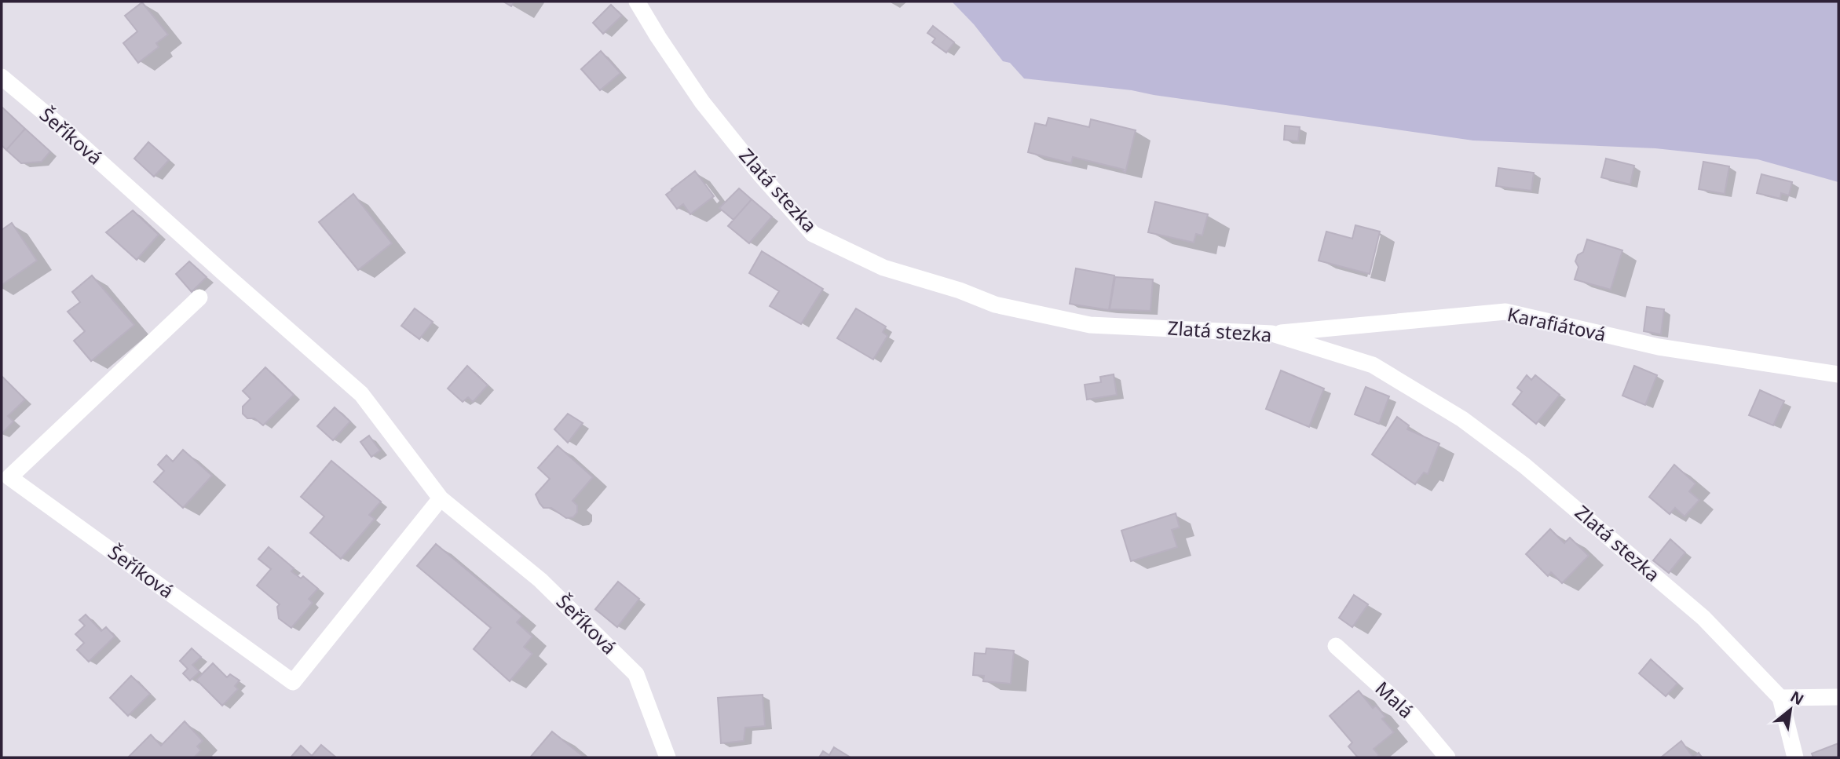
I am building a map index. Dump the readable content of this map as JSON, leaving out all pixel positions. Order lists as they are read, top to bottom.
{
  "streets": {
    "street": [
      "Šeříková",
      "Zlatá stezka",
      "Karafiátová",
      "Malá"
    ]
  },
  "crossings": [
    ["Zlatá stezka", "Karafiátová"]
  ],
  "north": "top right"
}
